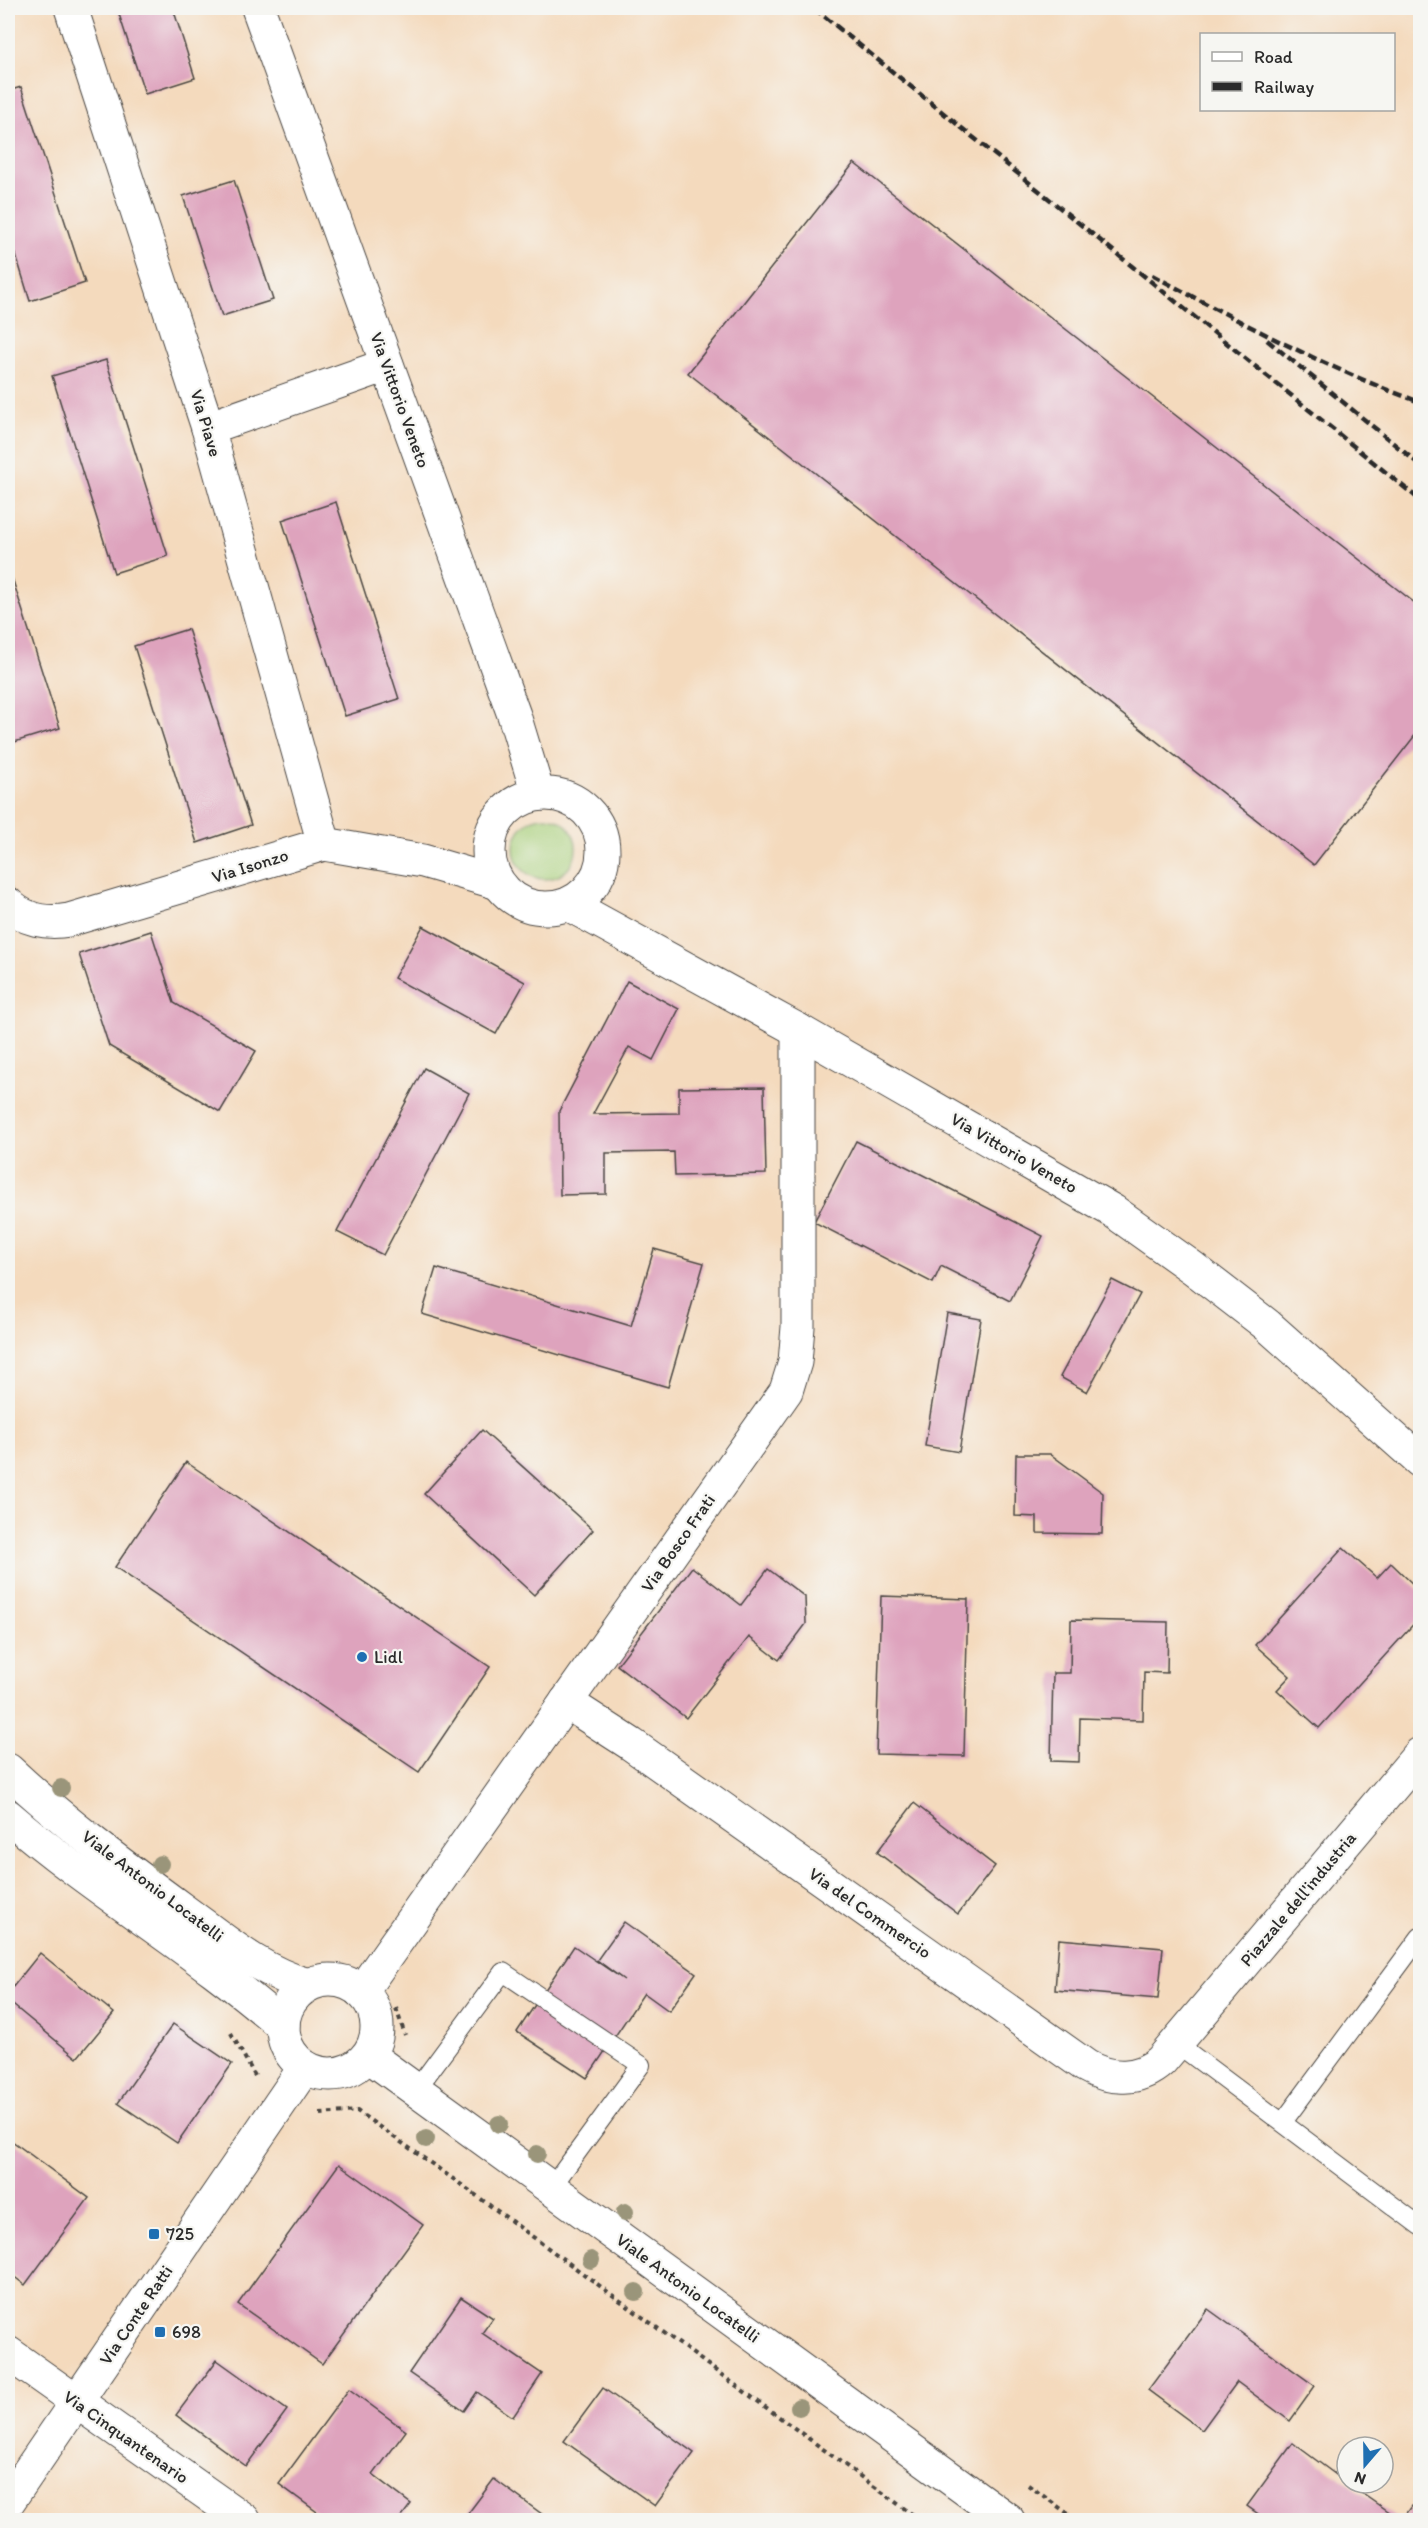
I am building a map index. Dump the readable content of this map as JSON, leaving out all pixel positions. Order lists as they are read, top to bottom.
{
  "streets": {
    "street": [
      "Via Vittorio Veneto",
      "Via Piave",
      "Via Isonzo",
      "Via Bosco Frati",
      "Viale Antonio Locatelli",
      "Piazzale dell'industria",
      "Via del Commercio",
      "Via Conte Ratti",
      "Via Cinquantenario"
    ]
  },
  "crossings": [
    ["Via Vittorio Veneto", "Via Isonzo"],
    ["Via Vittorio Veneto", "Via Bosco Frati"],
    ["Via Piave", "Via Isonzo"],
    ["Via Bosco Frati", "Viale Antonio Locatelli"],
    ["Via Bosco Frati", "Via del Commercio"],
    ["Via Bosco Frati", "Via Conte Ratti"],
    ["Viale Antonio Locatelli", "Via Conte Ratti"],
    ["Piazzale dell'industria", "Via del Commercio"],
    ["Via Conte Ratti", "Via Cinquantenario"]
  ],
  "places": {
    "other": ["Lidl"],
    "transit": ["725", "698"]
  },
  "legend": ["Road", "Railway"],
  "north": "bottom"
}
